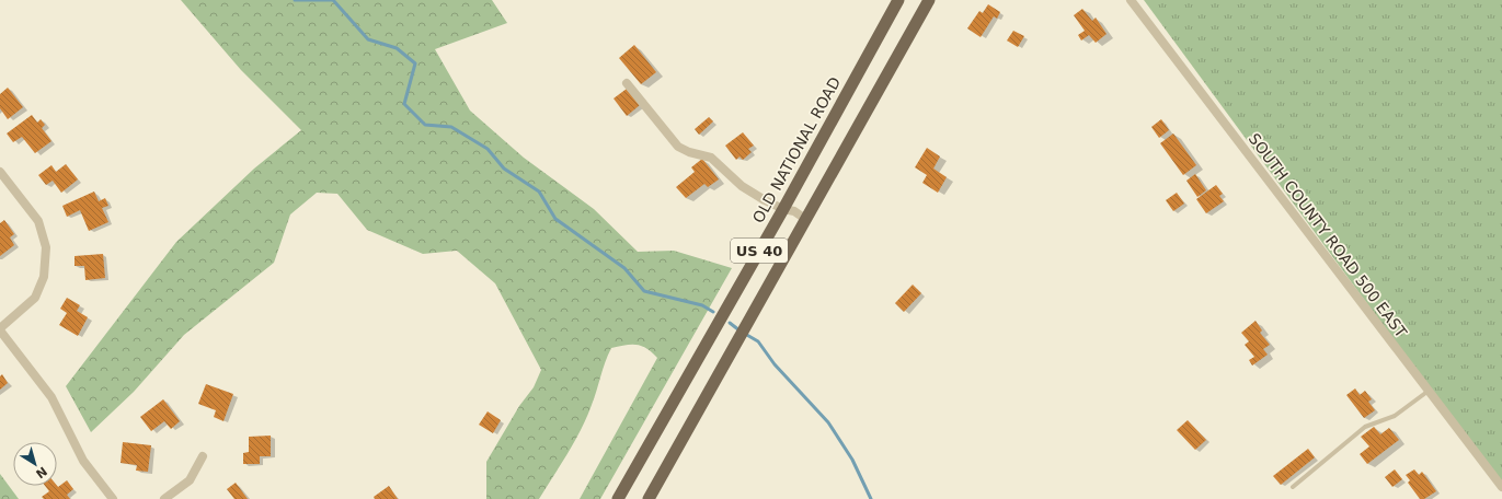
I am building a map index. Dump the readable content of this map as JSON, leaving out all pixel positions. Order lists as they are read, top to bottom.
{
  "streets": {
    "main road": ["OLD NATIONAL ROAD", "US 40"],
    "street": ["SOUTH COUNTY ROAD 500 EAST"]
  },
  "north": "bottom right"
}
